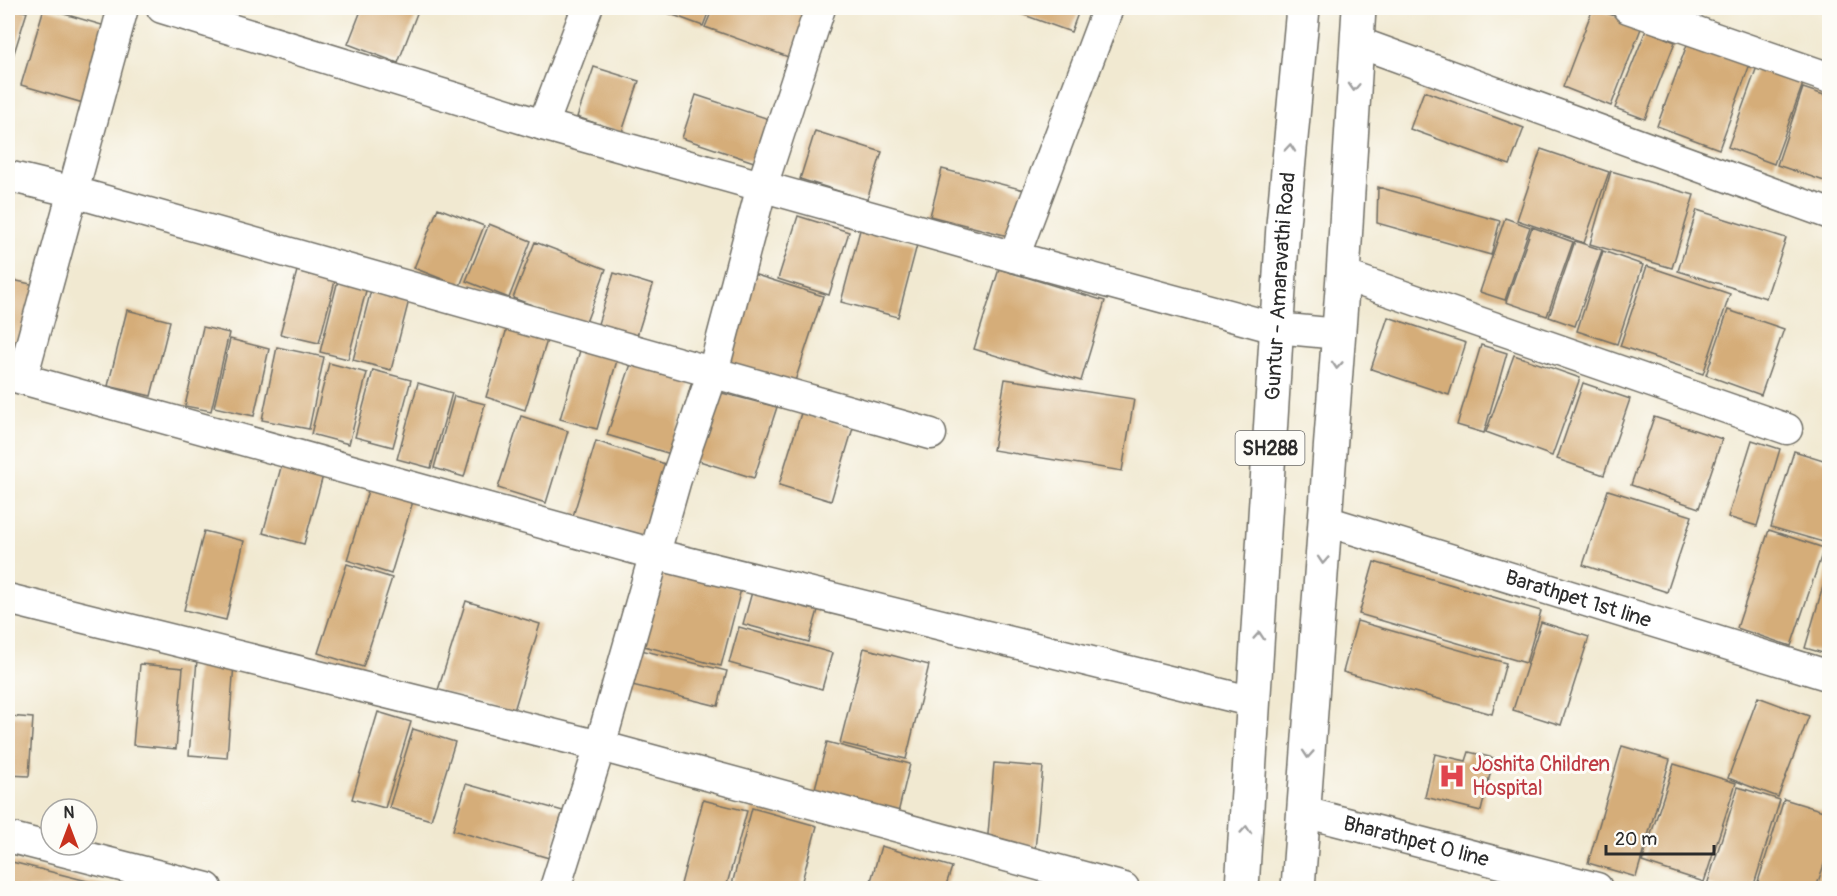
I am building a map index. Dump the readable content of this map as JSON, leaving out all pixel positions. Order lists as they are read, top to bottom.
{
  "streets": {
    "main road": ["Guntur - Amaravathi Road", "SH288"],
    "street": ["Barathpet 1st line", "Bharathpet 0 line"]
  },
  "crossings": [
    ["SH288", "Barathpet 1st line"],
    ["SH288", "Bharathpet 0 line"]
  ],
  "places": {
    "hospital": ["Joshita Children Hospital"]
  },
  "scale_bar": "20 m",
  "north": "top"
}
